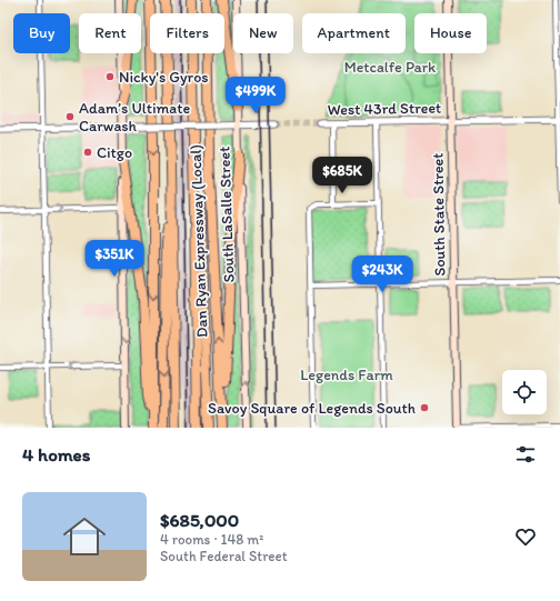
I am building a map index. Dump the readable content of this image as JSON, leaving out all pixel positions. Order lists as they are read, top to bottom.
{
  "streets": {
    "highway": ["Dan Ryan Expressway (Local)"],
    "main road": ["South LaSalle Street", "South State Street"],
    "street": ["West 43rd Street"]
  },
  "crossings": [
    ["West 43rd Street", "South State Street"]
  ],
  "one_way": ["South LaSalle Street"],
  "parks": ["Metcalfe Park", "Legends Farm"],
  "places": [
    "Nicky's Gyros",
    "Adam’s Ultimate Carwash",
    "Citgo",
    "Savoy Square of Legends South"
  ],
  "page": {
    "chip": [
      "Buy",
      "Rent",
      "Filters",
      "New",
      "Apartment",
      "House"
    ],
    "price": [
      "$499K",
      "$685K",
      "$351K",
      "$243K"
    ],
    "heading": "4 homes",
    "list": [
      {
        "name": "$685,000",
        "note": "4 rooms · 148 m² · South Federal Street"
      }
    ]
  }
}
